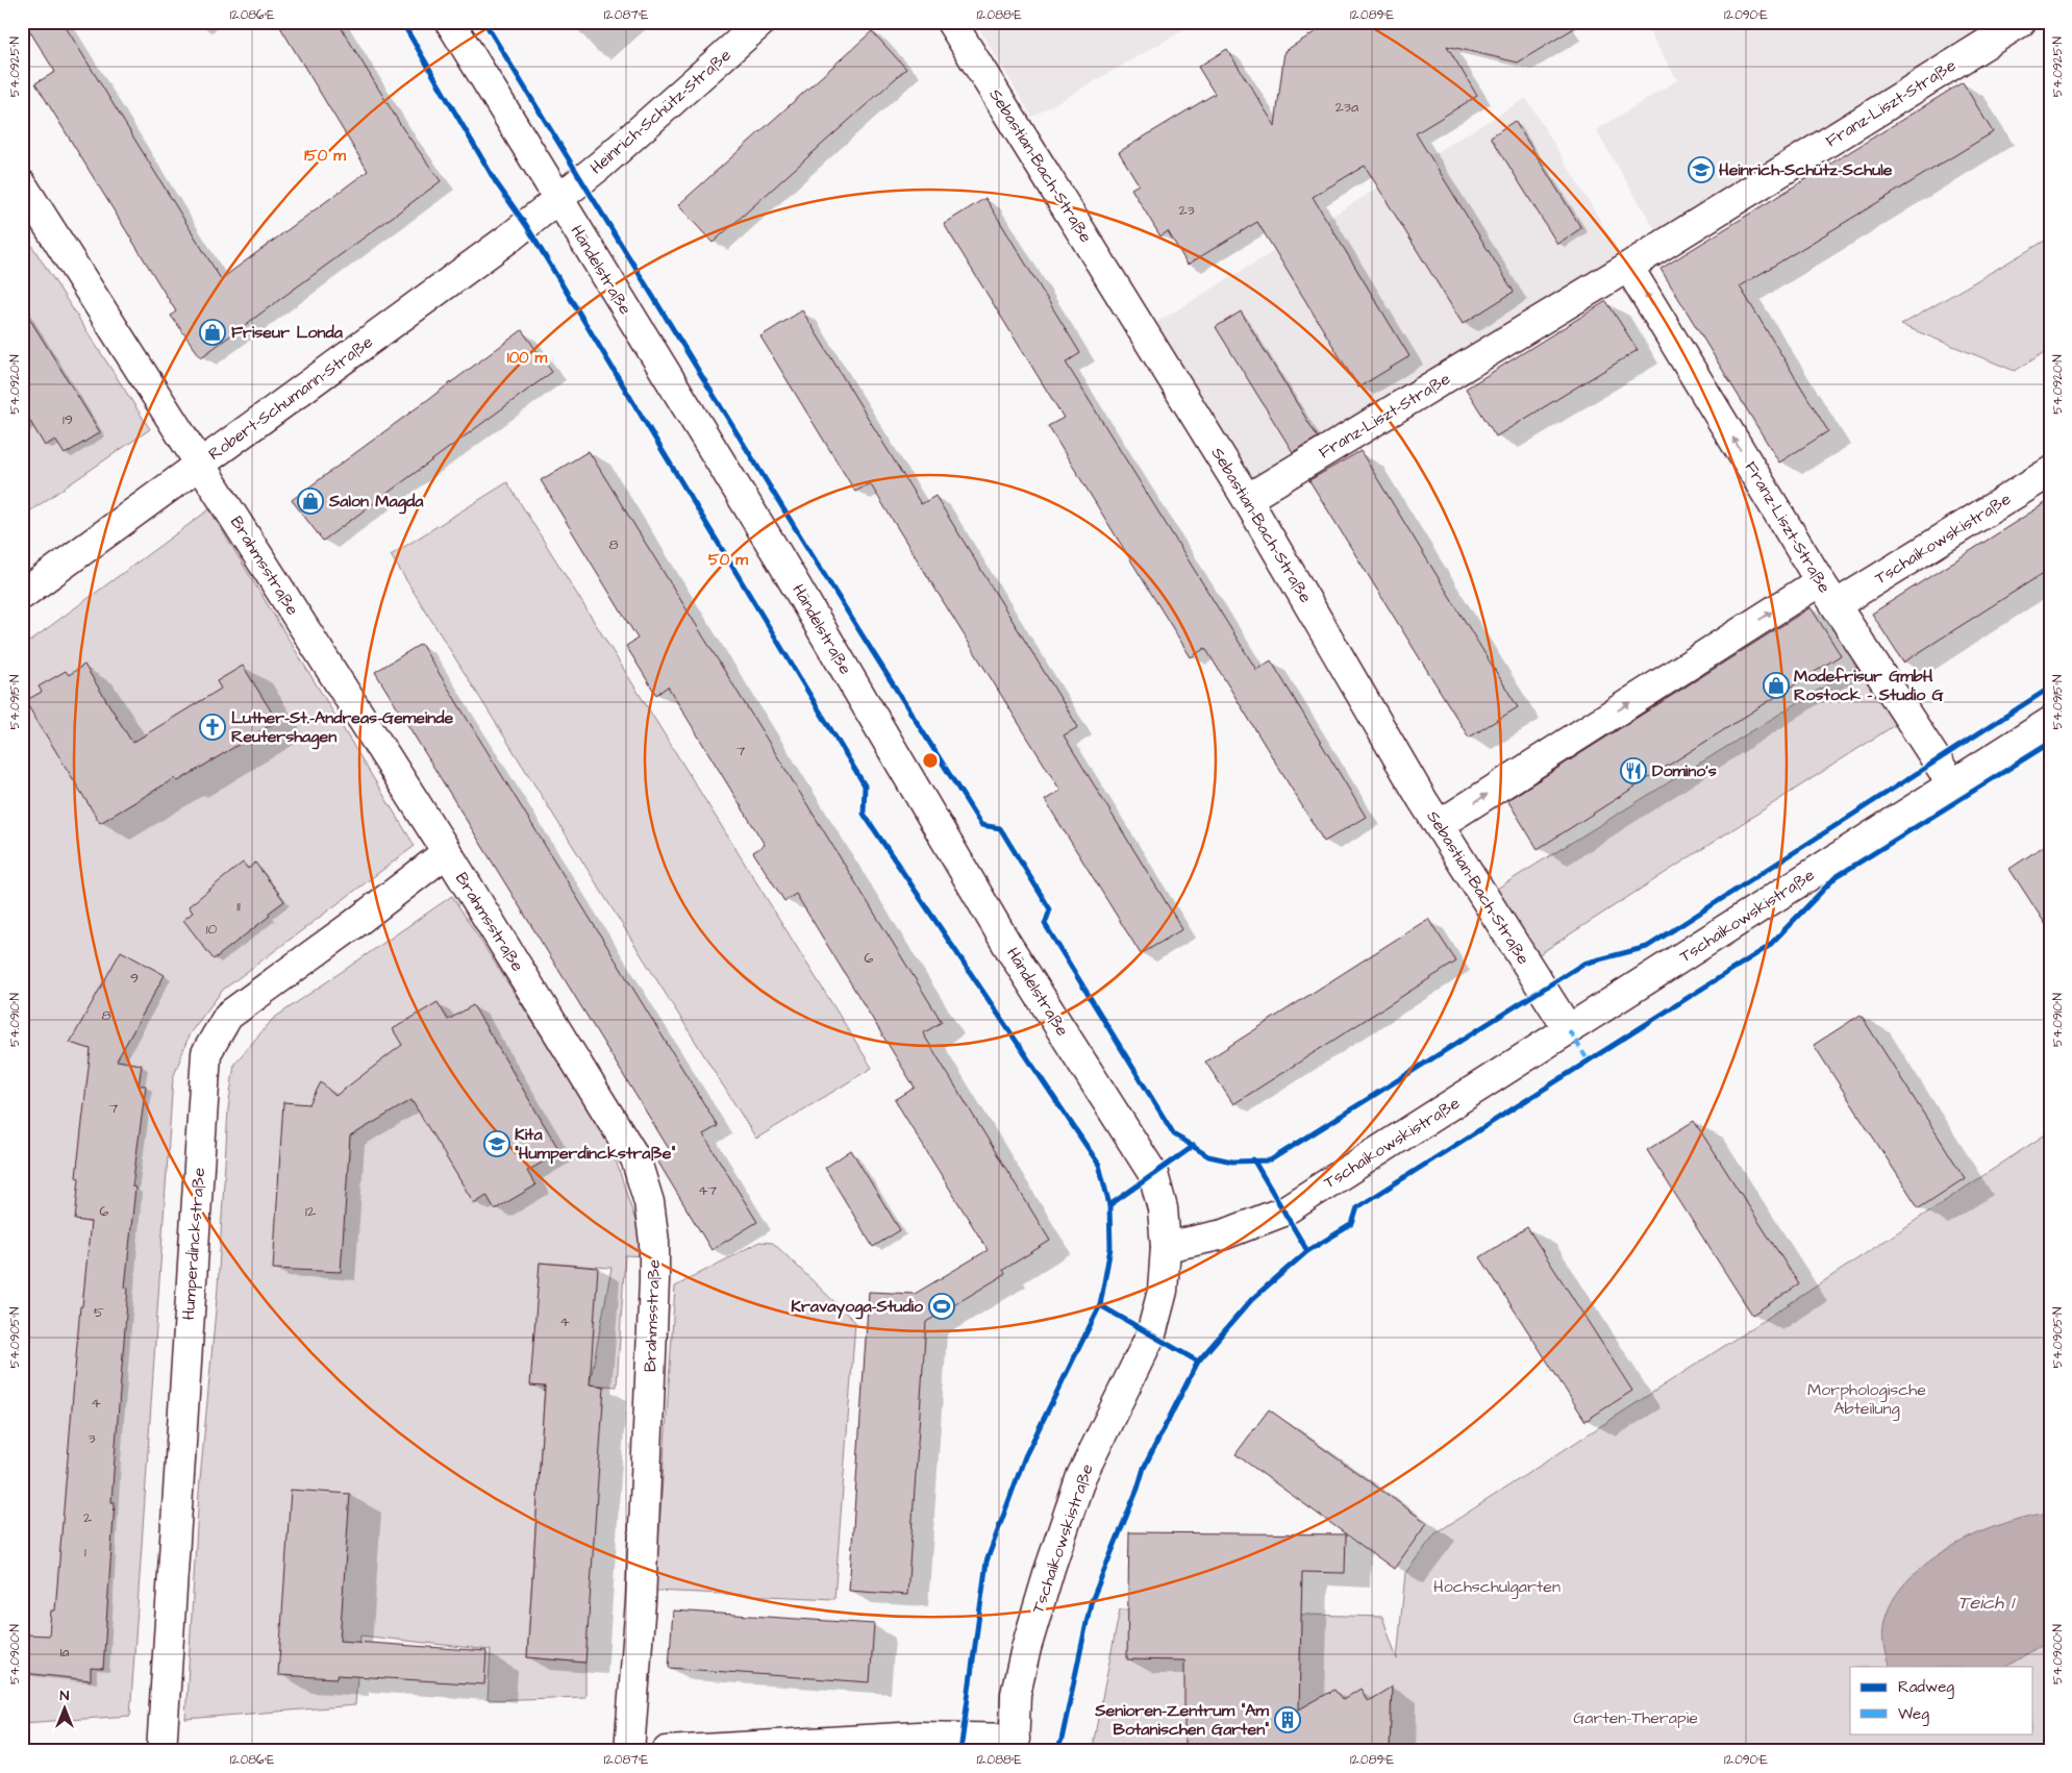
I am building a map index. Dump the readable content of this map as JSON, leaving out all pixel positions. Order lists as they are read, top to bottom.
{
  "streets": {
    "street": [
      "Franz-Liszt-Straße",
      "Heinrich-Schütz-Straße",
      "Sebastian-Bach-Straße",
      "Händelstraße",
      "Robert-Schumann-Straße",
      "Tschaikowskistraße",
      "Brahmsstraße",
      "Humperdinckstraße"
    ]
  },
  "crossings": [
    ["Franz-Liszt-Straße", "Sebastian-Bach-Straße"],
    ["Franz-Liszt-Straße", "Tschaikowskistraße"],
    ["Heinrich-Schütz-Straße", "Händelstraße"],
    ["Heinrich-Schütz-Straße", "Robert-Schumann-Straße"],
    ["Sebastian-Bach-Straße", "Tschaikowskistraße"],
    ["Händelstraße", "Robert-Schumann-Straße"],
    ["Händelstraße", "Tschaikowskistraße"],
    ["Robert-Schumann-Straße", "Brahmsstraße"],
    ["Brahmsstraße", "Humperdinckstraße"]
  ],
  "water": ["Teich 1"],
  "parks": ["Morphologische Abteilung", "Hochschulgarten", "Garten-Therapie"],
  "places": {
    "school or university": ["Heinrich-Schütz-Schule", "Kita \"Humperdinckstraße\""],
    "shop": ["Friseur Londa", "Salon Magda", "Modefrisur GmbH Rostock - Studio G"],
    "church": ["Luther-St.-Andreas-Gemeinde Reutershagen"],
    "restaurant": ["Domino's"],
    "sports": ["Kravayoga-Studio"],
    "building": ["Senioren-Zentrum \"Am Botanischen Garten\""]
  },
  "house_numbers": [
    "23a",
    "23",
    "19",
    "8",
    "7",
    "11",
    "10",
    "6",
    "9",
    "8",
    "7",
    "47",
    "6",
    "12",
    "5",
    "4",
    "4",
    "3",
    "2",
    "1",
    "1a"
  ],
  "legend": ["Radweg", "Weg"],
  "north": "top",
  "coordinates": [
    "12.086°E",
    "12.087°E",
    "12.088°E",
    "12.089°E",
    "12.090°E",
    "54.0925°N",
    "54.0920°N",
    "54.0915°N",
    "54.0910°N",
    "54.0905°N",
    "54.0900°N"
  ],
  "rings": ["150 m", "100 m", "50 m"]
}
